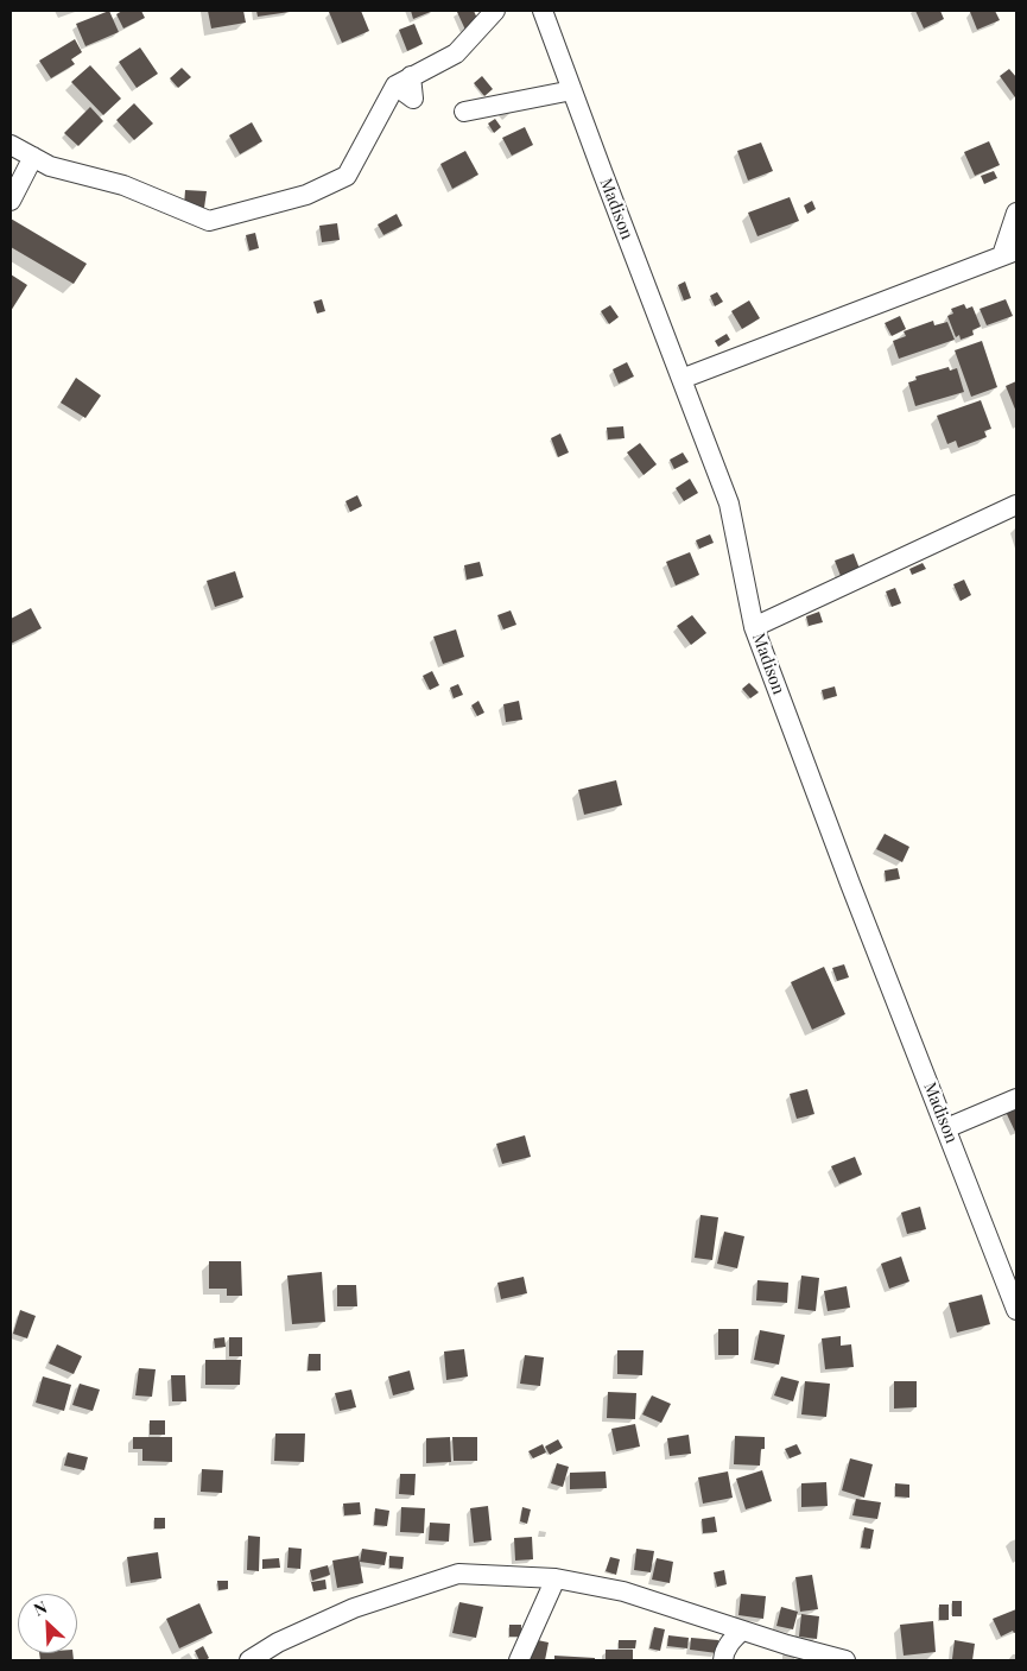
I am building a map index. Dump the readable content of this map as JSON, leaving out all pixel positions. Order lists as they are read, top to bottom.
{
  "streets": {
    "street": ["Madison"]
  },
  "north": "top left"
}
